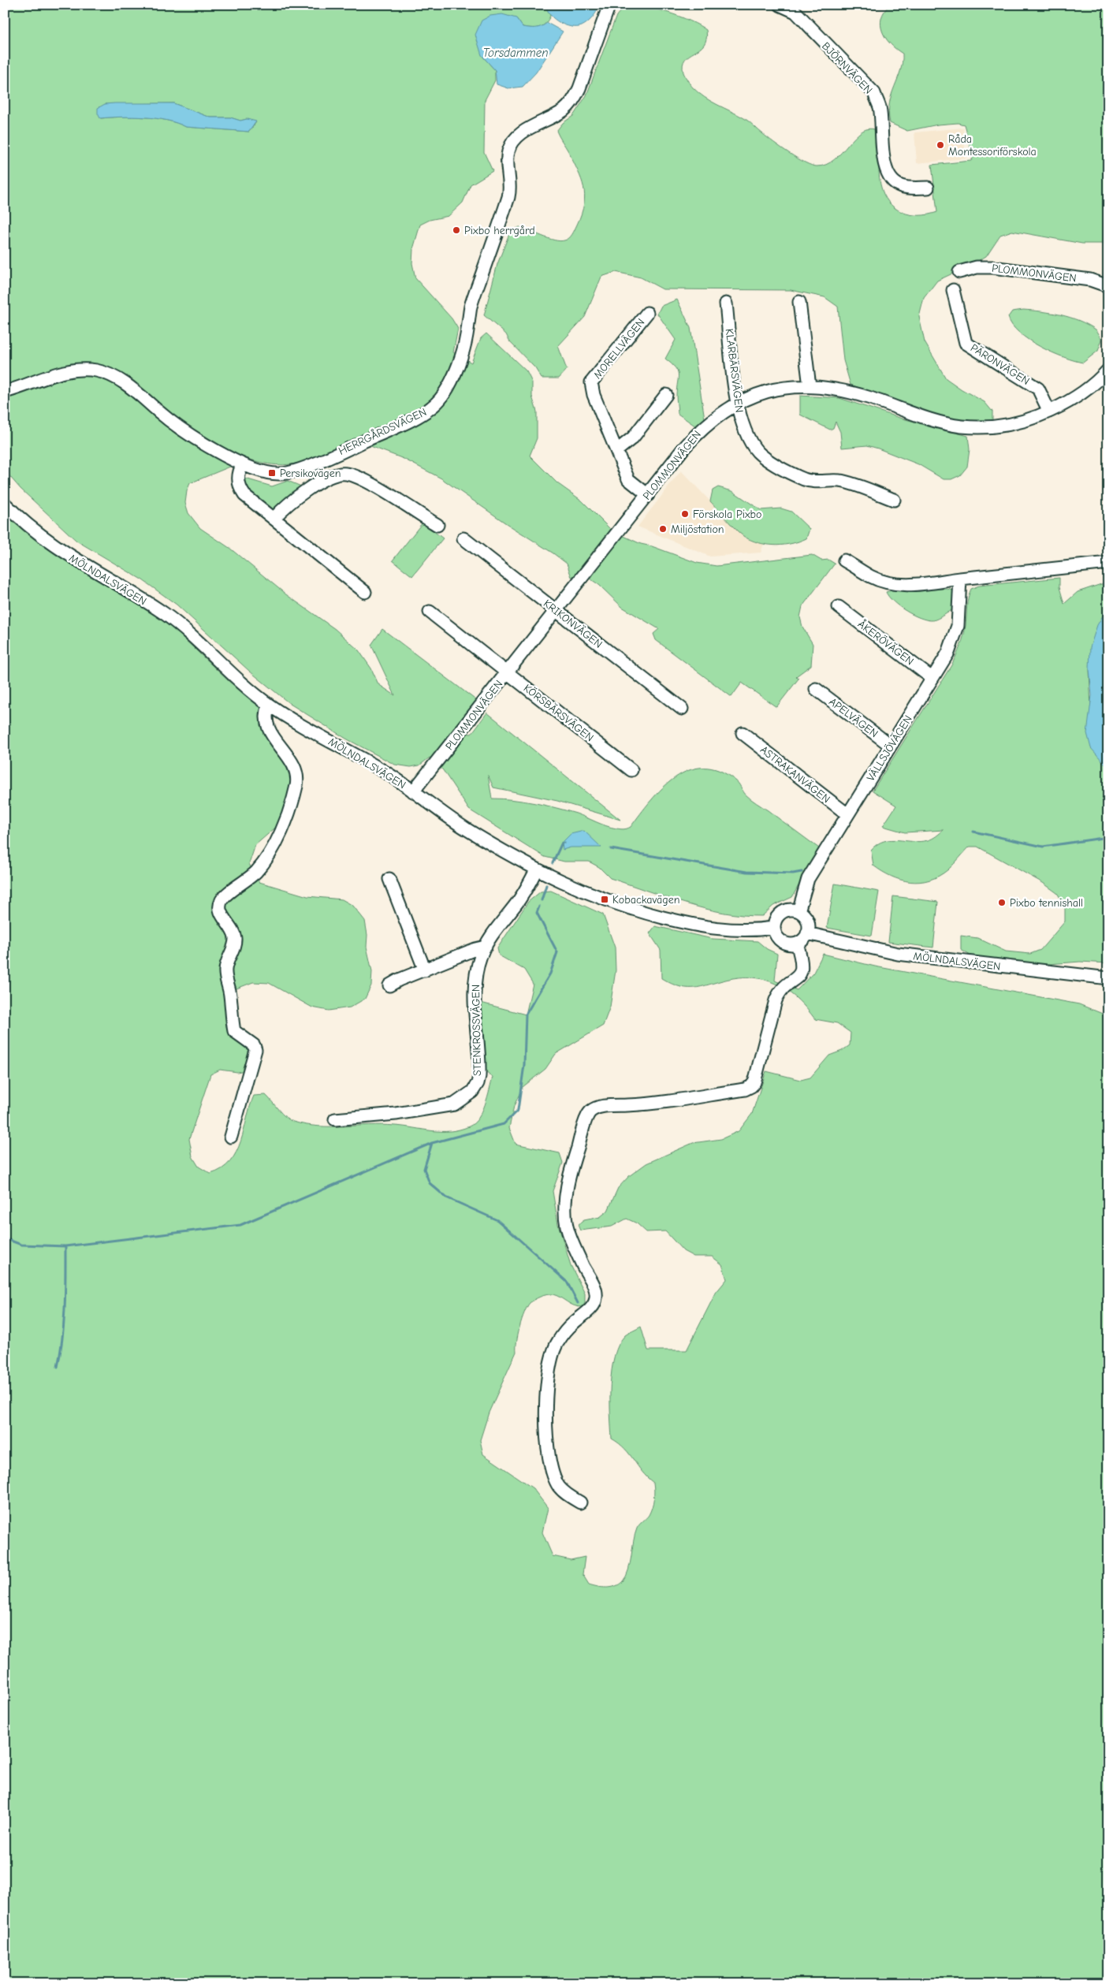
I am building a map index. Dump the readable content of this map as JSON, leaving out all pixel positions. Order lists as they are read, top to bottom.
{
  "streets": {
    "street": [
      "BJÖRNVÄGEN",
      "PLOMMONVÄGEN",
      "MORELLVÄGEN",
      "PÄRONVÄGEN",
      "KLARBÄRSVÄGEN",
      "HERRGÅRDSVÄGEN",
      "MÖLNDALSVÄGEN",
      "KRIKONVÄGEN",
      "ÅKERÖVÄGEN",
      "KÖRSBÄRSVÄGEN",
      "APELVÄGEN",
      "VÄLLSJÖVÄGEN",
      "ASTRAKANVÄGEN",
      "STENKROSSVÄGEN"
    ]
  },
  "crossings": [
    ["PLOMMONVÄGEN", "MORELLVÄGEN"],
    ["PLOMMONVÄGEN", "PÄRONVÄGEN"],
    ["PLOMMONVÄGEN", "KLARBÄRSVÄGEN"],
    ["PLOMMONVÄGEN", "MÖLNDALSVÄGEN"],
    ["PLOMMONVÄGEN", "KRIKONVÄGEN"],
    ["PLOMMONVÄGEN", "KÖRSBÄRSVÄGEN"],
    ["MÖLNDALSVÄGEN", "VÄLLSJÖVÄGEN"],
    ["MÖLNDALSVÄGEN", "STENKROSSVÄGEN"],
    ["ÅKERÖVÄGEN", "VÄLLSJÖVÄGEN"],
    ["APELVÄGEN", "VÄLLSJÖVÄGEN"],
    ["VÄLLSJÖVÄGEN", "ASTRAKANVÄGEN"]
  ],
  "water": ["Torsdammen"],
  "places": {
    "other": [
      "Råda Montessoriförskola",
      "Pixbo herrgård",
      "Förskola Pixbo",
      "Miljöstation",
      "Pixbo tennishall"
    ],
    "transit": ["Persikovägen", "Kobackavägen"]
  }
}
